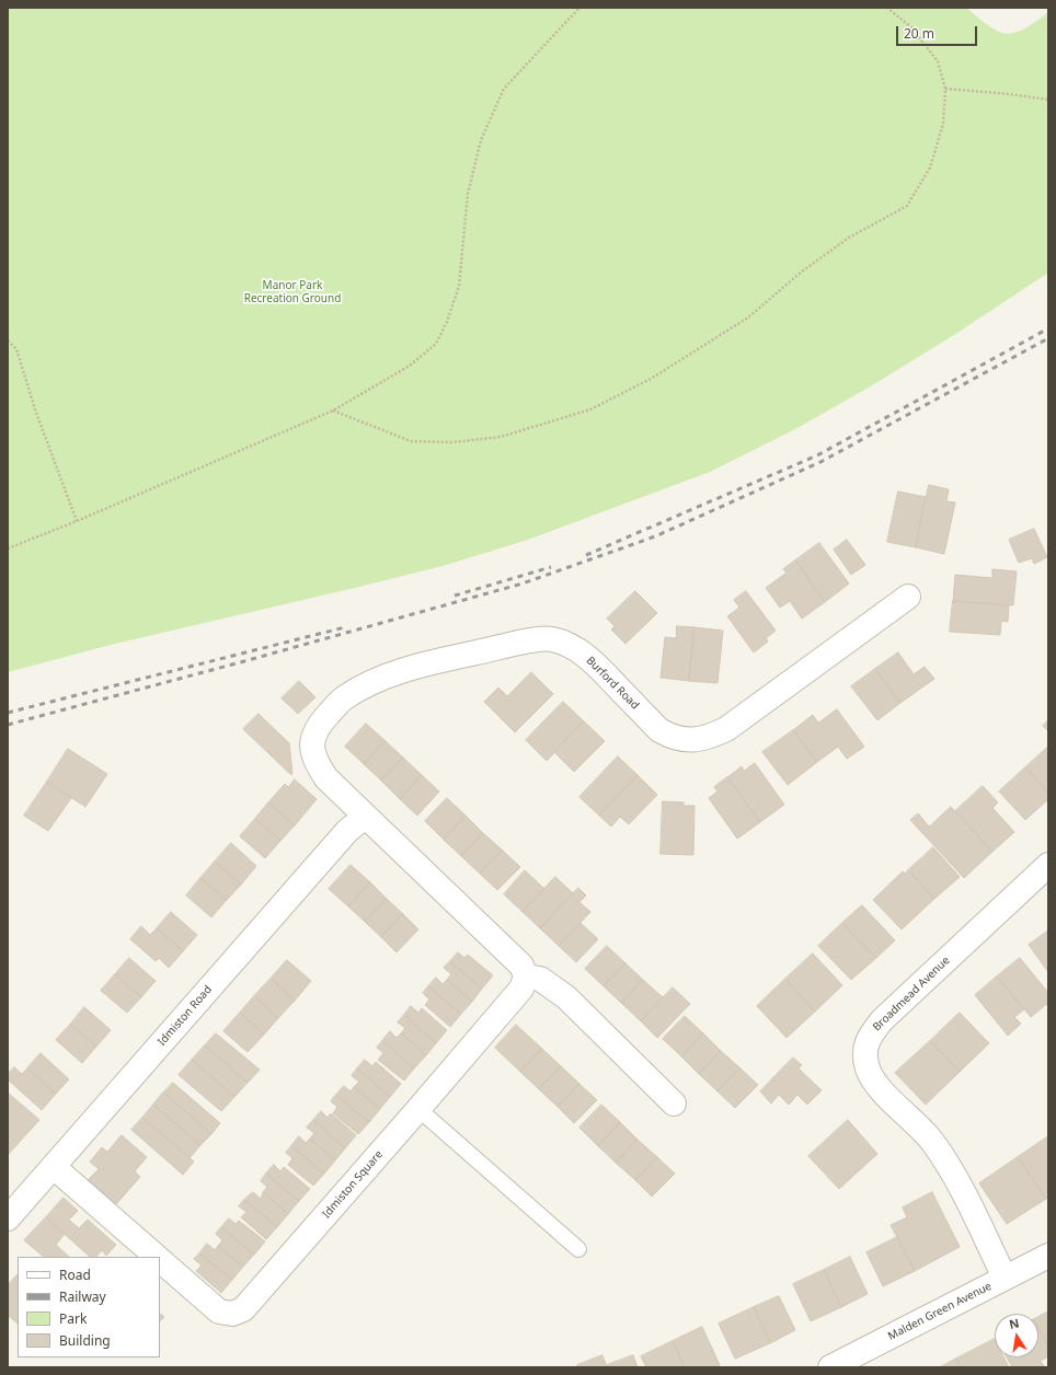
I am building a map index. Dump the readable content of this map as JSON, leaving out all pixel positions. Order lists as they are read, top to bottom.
{
  "streets": {
    "street": [
      "Burford Road",
      "Broadmead Avenue",
      "Idmiston Road",
      "Idmiston Square",
      "Malden Green Avenue"
    ]
  },
  "crossings": [
    ["Burford Road", "Idmiston Road"],
    ["Burford Road", "Idmiston Square"],
    ["Broadmead Avenue", "Malden Green Avenue"],
    ["Idmiston Road", "Idmiston Square"]
  ],
  "parks": ["Manor Park Recreation Ground"],
  "legend": [
    "Road",
    "Railway",
    "Park",
    "Building"
  ],
  "scale_bar": "20 m",
  "north": "top"
}
